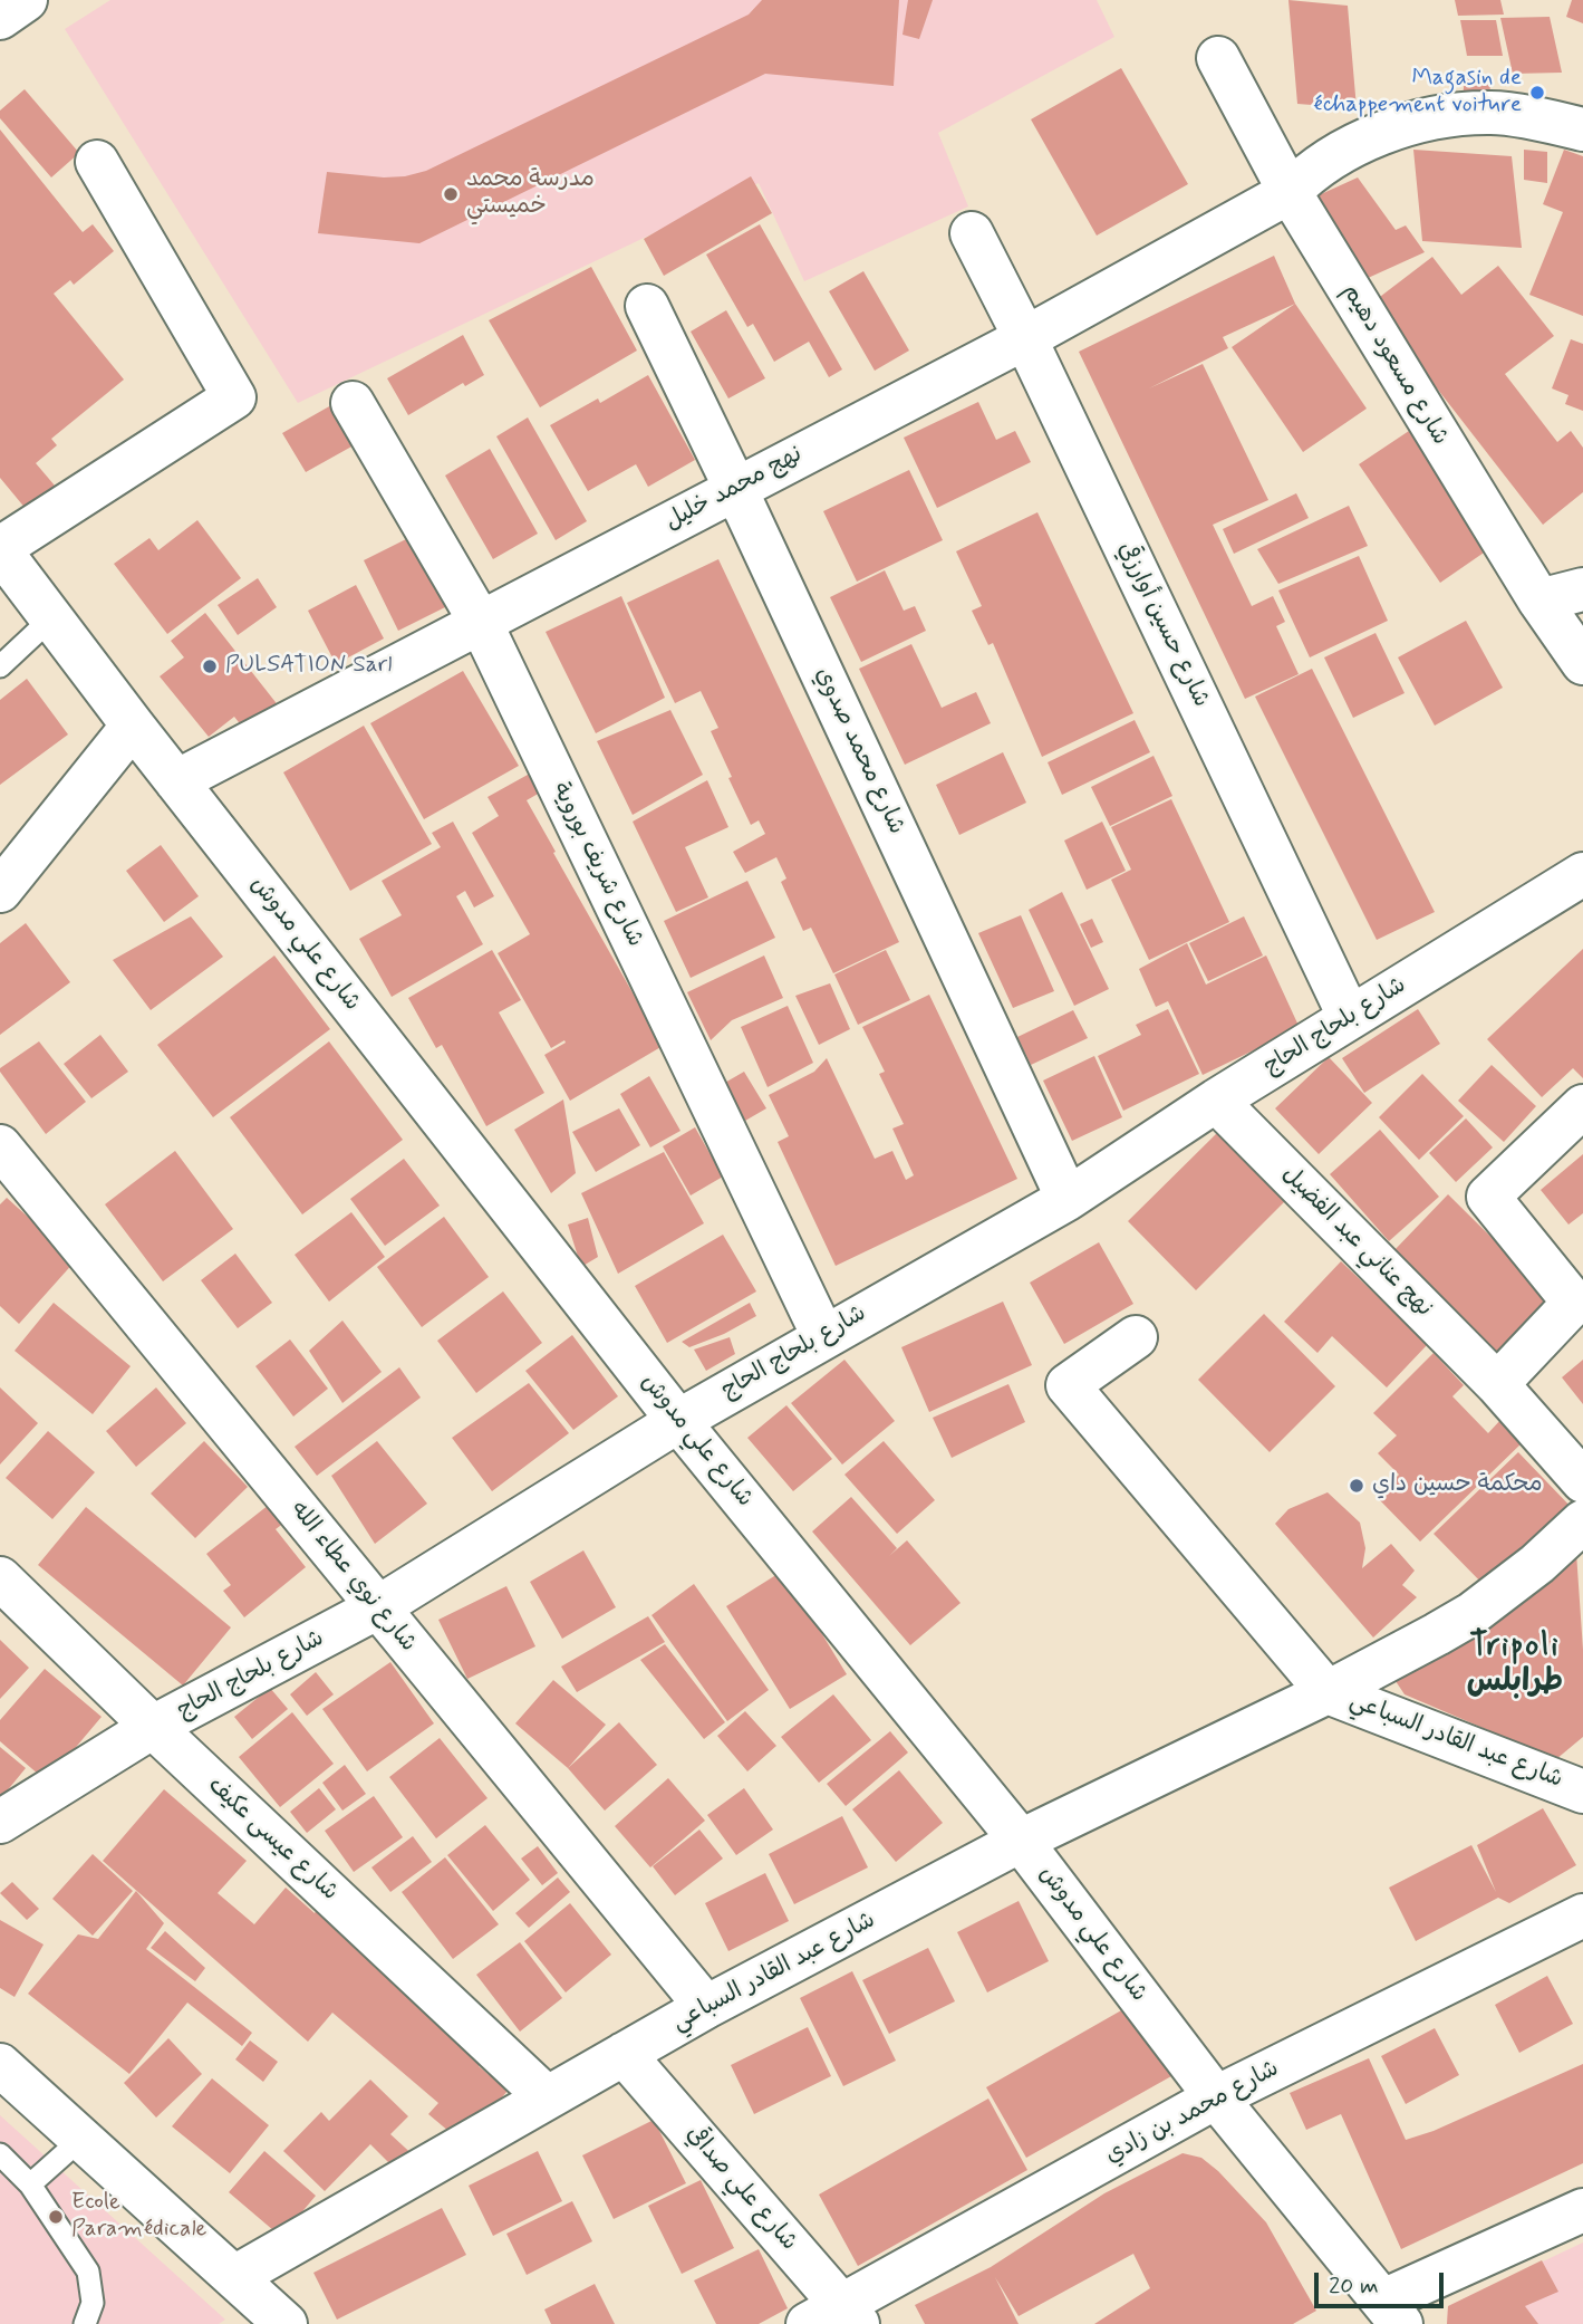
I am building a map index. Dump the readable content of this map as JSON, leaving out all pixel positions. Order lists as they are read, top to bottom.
{
  "streets": {
    "street": [
      "شارع مسعود دهيم",
      "نهج محمد خليل",
      "شارع حسين أوارزقي",
      "شارع محمد صدوي",
      "شارع شريف بوروية",
      "شارع علي مدوش",
      "شارع بلحاج الحاج",
      "نهج عناني عبد الفضيل",
      "شارع نوي عطاء الله",
      "شارع عبد القادر السباعي",
      "شارع عيسى عكيف",
      "شارع محمد بن زادي",
      "شارع علي صداقي"
    ]
  },
  "crossings": [
    ["شارع مسعود دهيم", "نهج محمد خليل"],
    ["نهج محمد خليل", "شارع حسين أوارزقي"],
    ["نهج محمد خليل", "شارع محمد صدوي"],
    ["نهج محمد خليل", "شارع شريف بوروية"],
    ["نهج محمد خليل", "شارع علي مدوش"],
    ["شارع حسين أوارزقي", "شارع بلحاج الحاج"],
    ["شارع محمد صدوي", "شارع بلحاج الحاج"],
    ["شارع شريف بوروية", "شارع بلحاج الحاج"],
    ["شارع علي مدوش", "شارع بلحاج الحاج"],
    ["شارع علي مدوش", "شارع عبد القادر السباعي"],
    ["شارع علي مدوش", "شارع محمد بن زادي"],
    ["شارع بلحاج الحاج", "نهج عناني عبد الفضيل"],
    ["شارع بلحاج الحاج", "شارع نوي عطاء الله"],
    ["شارع بلحاج الحاج", "شارع عيسى عكيف"],
    ["شارع نوي عطاء الله", "شارع عبد القادر السباعي"],
    ["شارع عبد القادر السباعي", "شارع عيسى عكيف"],
    ["شارع عبد القادر السباعي", "شارع علي صداقي"],
    ["شارع محمد بن زادي", "شارع علي صداقي"]
  ],
  "districts": ["Tripoli طرابلس"],
  "places": [
    "Magasin de échappement voiture",
    "مدرسة محمد خميستي",
    "PULSATION Sarl",
    "محكمة حسين داي",
    "Ecole Paramédicale"
  ],
  "scale_bar": "20 m"
}
